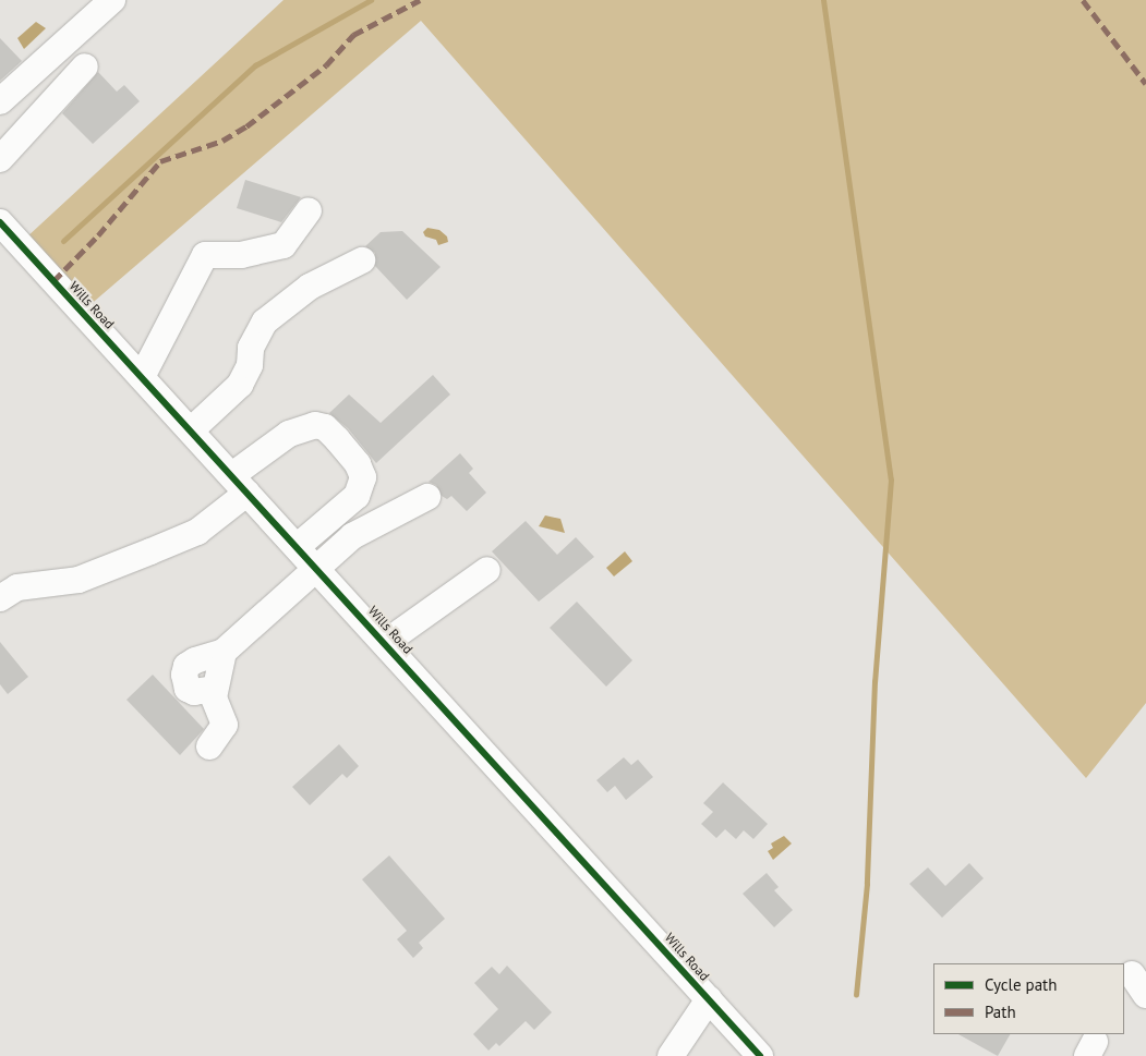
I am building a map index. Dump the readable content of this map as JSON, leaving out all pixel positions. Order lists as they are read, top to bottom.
{
  "streets": {
    "street": ["Wills Road"]
  },
  "legend": ["Cycle path", "Path"]
}
